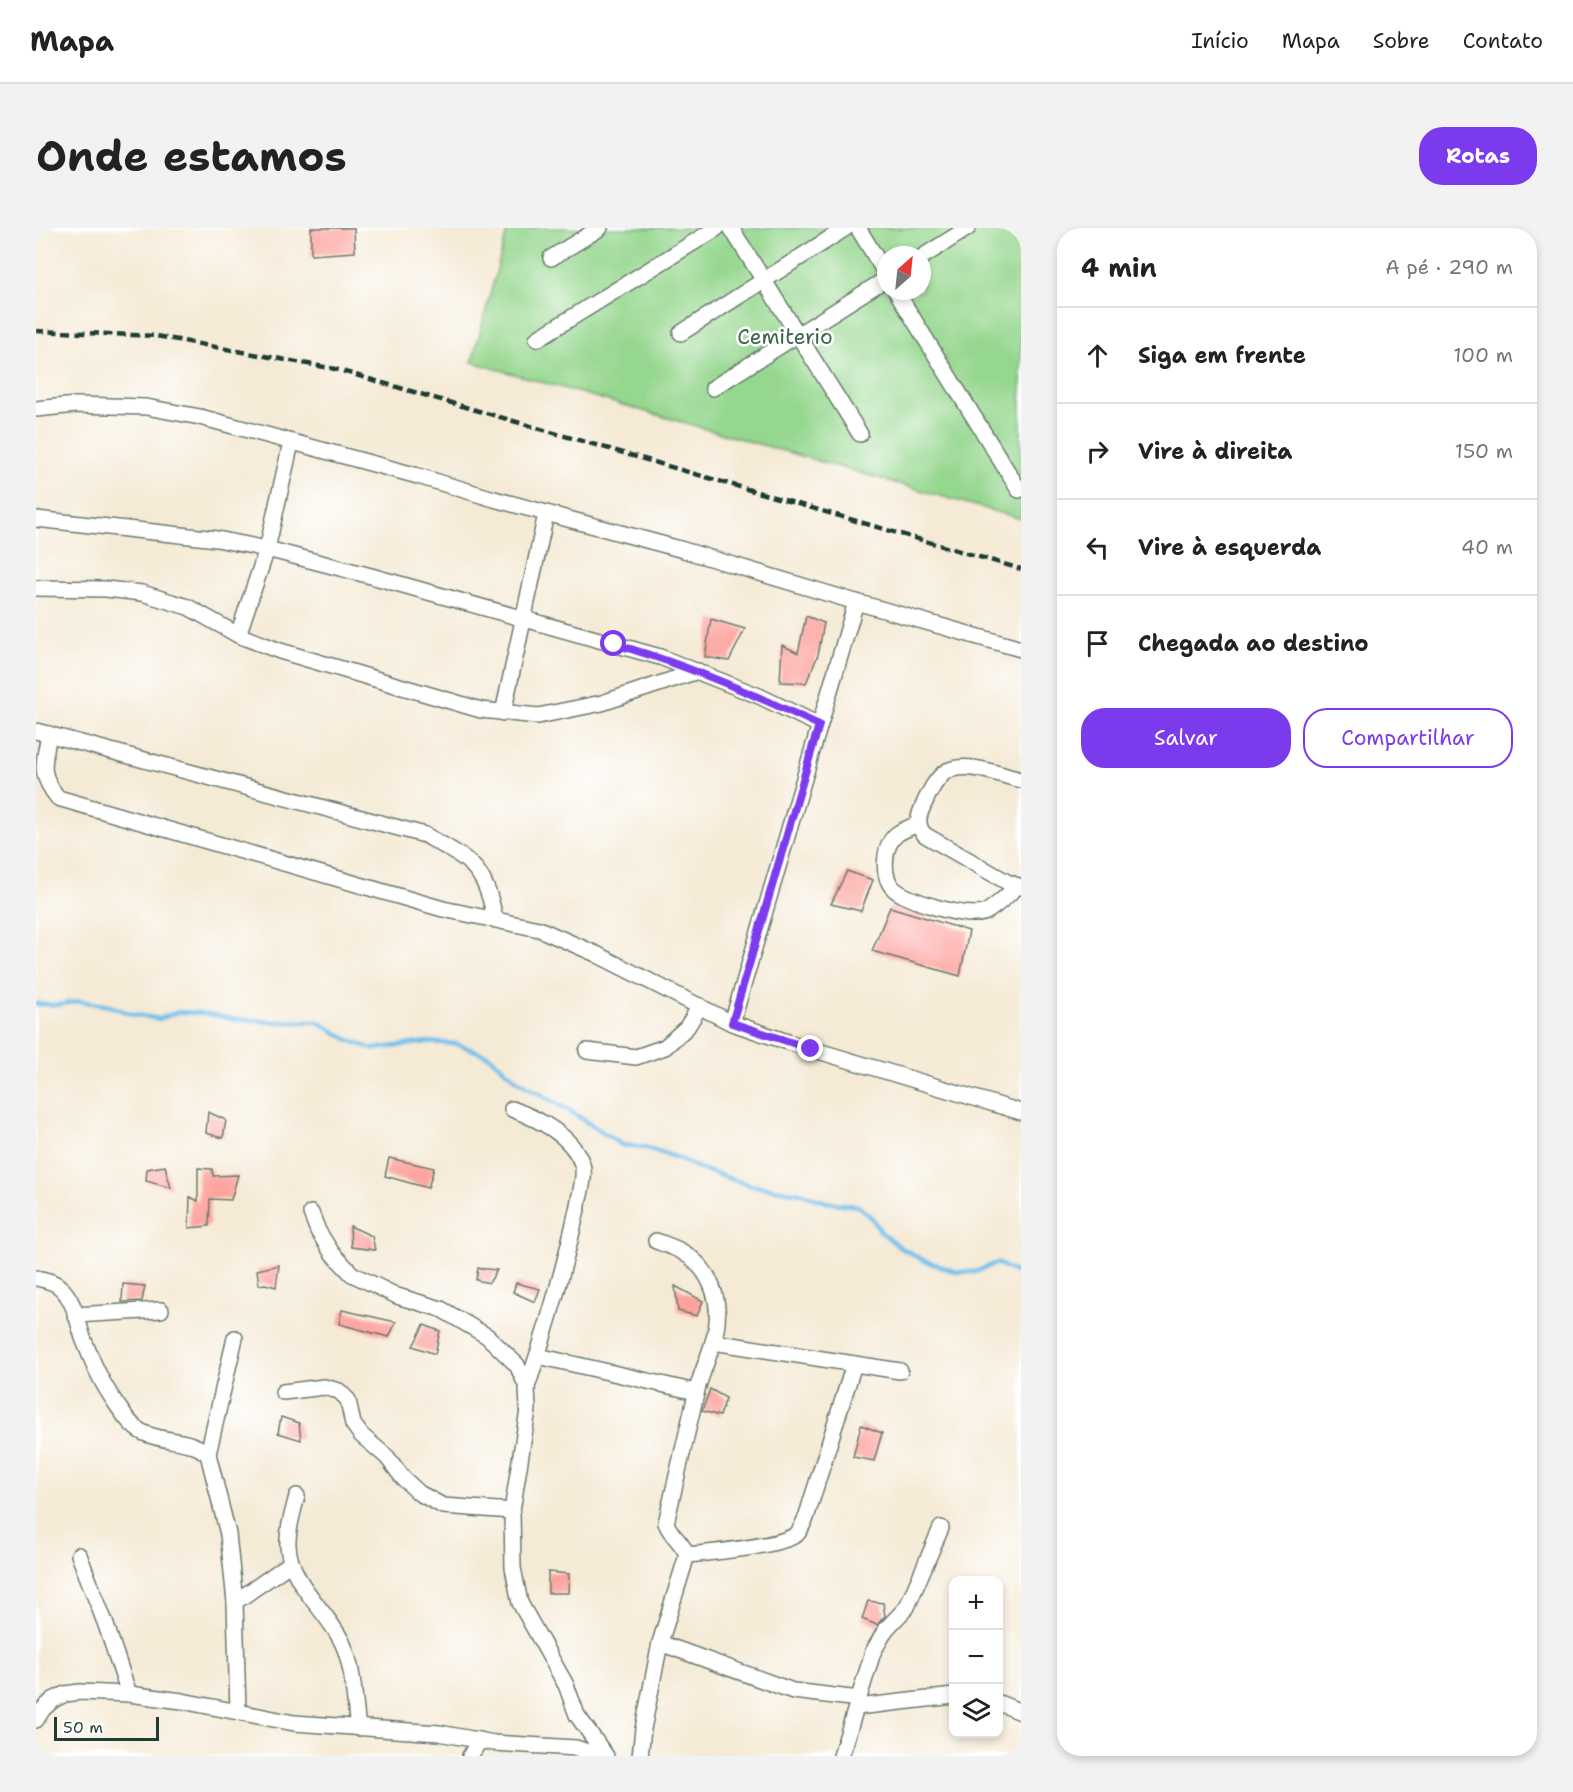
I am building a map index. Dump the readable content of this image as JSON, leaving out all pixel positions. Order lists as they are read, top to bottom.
{
  "parks": ["Cemiterio"],
  "scale_bar": "50 m",
  "north": "top right",
  "page": {
    "header": "Mapa",
    "nav": [
      "Início",
      "Mapa",
      "Sobre",
      "Contato"
    ],
    "buttons": [
      "Rotas",
      ["Salvar", "Compartilhar"]
    ],
    "title": "Onde estamos",
    "heading": ["4 min", "A pé · 290 m"],
    "list": [
      ["Siga em frente", "100 m"],
      ["Vire à direita", "150 m"],
      ["Vire à esquerda", "40 m"],
      "Chegada ao destino"
    ],
    "map_buttons": ["+", "−"],
    "scale": "50 m"
  }
}
